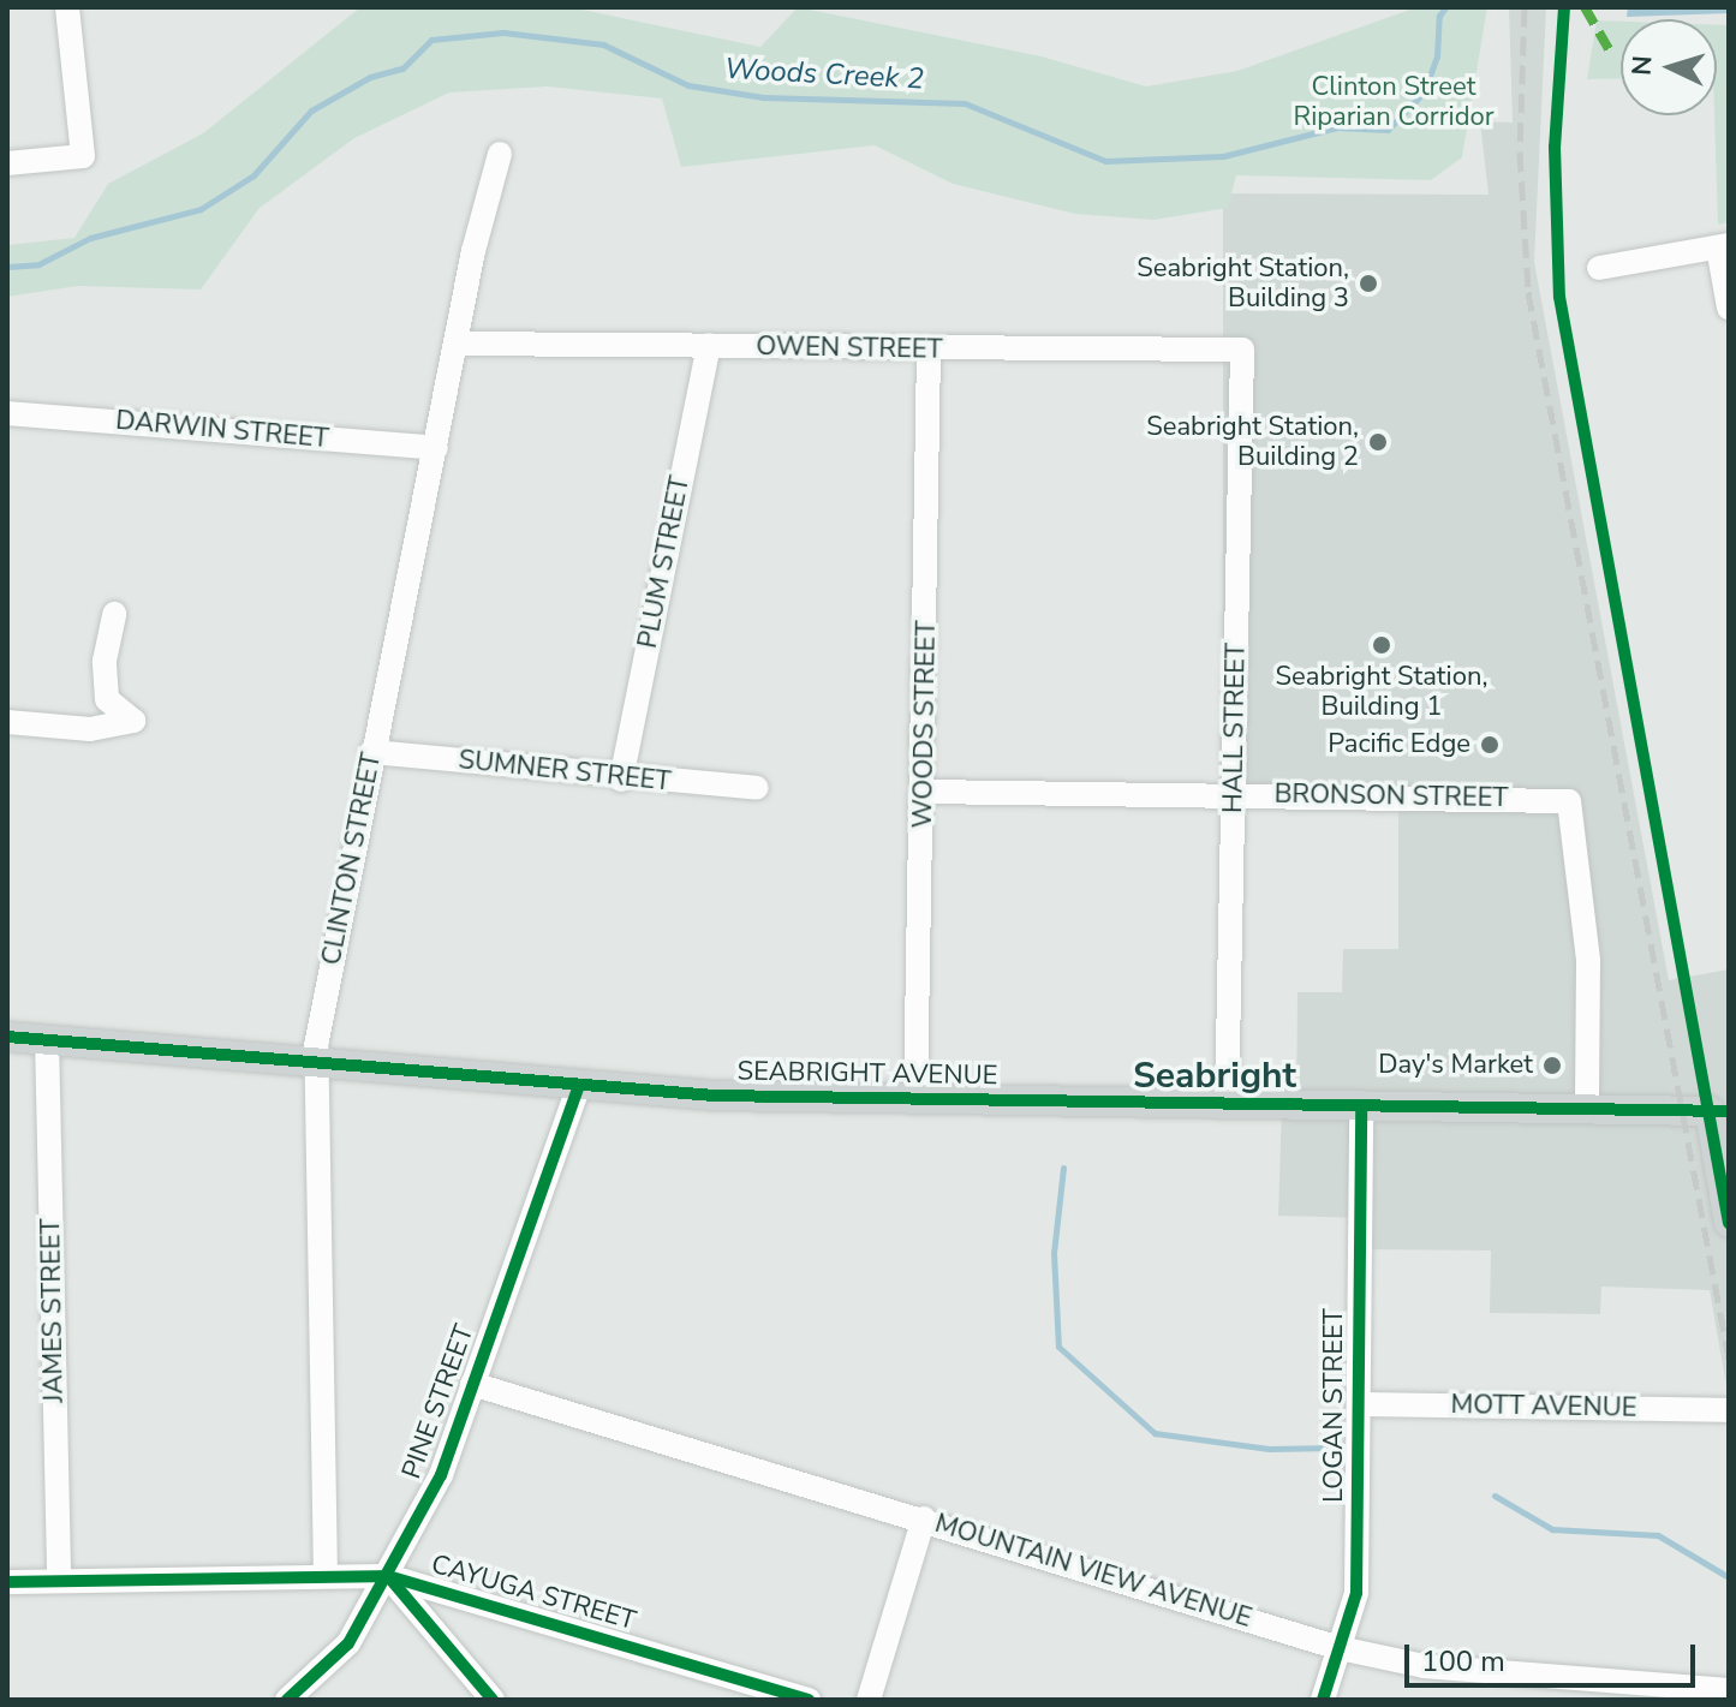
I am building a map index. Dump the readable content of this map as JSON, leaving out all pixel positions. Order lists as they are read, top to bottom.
{
  "streets": {
    "main road": ["SEABRIGHT AVENUE"],
    "street": [
      "OWEN STREET",
      "DARWIN STREET",
      "PLUM STREET",
      "WOODS STREET",
      "HALL STREET",
      "SUMNER STREET",
      "BRONSON STREET",
      "CLINTON STREET",
      "JAMES STREET",
      "PINE STREET",
      "LOGAN STREET",
      "MOTT AVENUE",
      "MOUNTAIN VIEW AVENUE",
      "CAYUGA STREET"
    ]
  },
  "crossings": [
    ["OWEN STREET", "PLUM STREET"],
    ["OWEN STREET", "WOODS STREET"],
    ["OWEN STREET", "HALL STREET"],
    ["OWEN STREET", "CLINTON STREET"],
    ["DARWIN STREET", "CLINTON STREET"],
    ["PLUM STREET", "SUMNER STREET"],
    ["WOODS STREET", "BRONSON STREET"],
    ["WOODS STREET", "SEABRIGHT AVENUE"],
    ["HALL STREET", "BRONSON STREET"],
    ["HALL STREET", "SEABRIGHT AVENUE"],
    ["SUMNER STREET", "CLINTON STREET"],
    ["BRONSON STREET", "SEABRIGHT AVENUE"],
    ["CLINTON STREET", "SEABRIGHT AVENUE"],
    ["CLINTON STREET", "CAYUGA STREET"],
    ["SEABRIGHT AVENUE", "JAMES STREET"],
    ["SEABRIGHT AVENUE", "PINE STREET"],
    ["SEABRIGHT AVENUE", "LOGAN STREET"],
    ["JAMES STREET", "CAYUGA STREET"],
    ["PINE STREET", "MOUNTAIN VIEW AVENUE"],
    ["PINE STREET", "CAYUGA STREET"],
    ["LOGAN STREET", "MOTT AVENUE"],
    ["LOGAN STREET", "MOUNTAIN VIEW AVENUE"]
  ],
  "districts": ["Seabright"],
  "water": ["Woods Creek 2"],
  "parks": ["Clinton Street Riparian Corridor"],
  "places": [
    "Seabright Station, Building 3",
    "Seabright Station, Building 2",
    "Seabright Station, Building 1",
    "Pacific Edge",
    "Day's Market"
  ],
  "scale_bar": "100 m",
  "north": "left"
}
